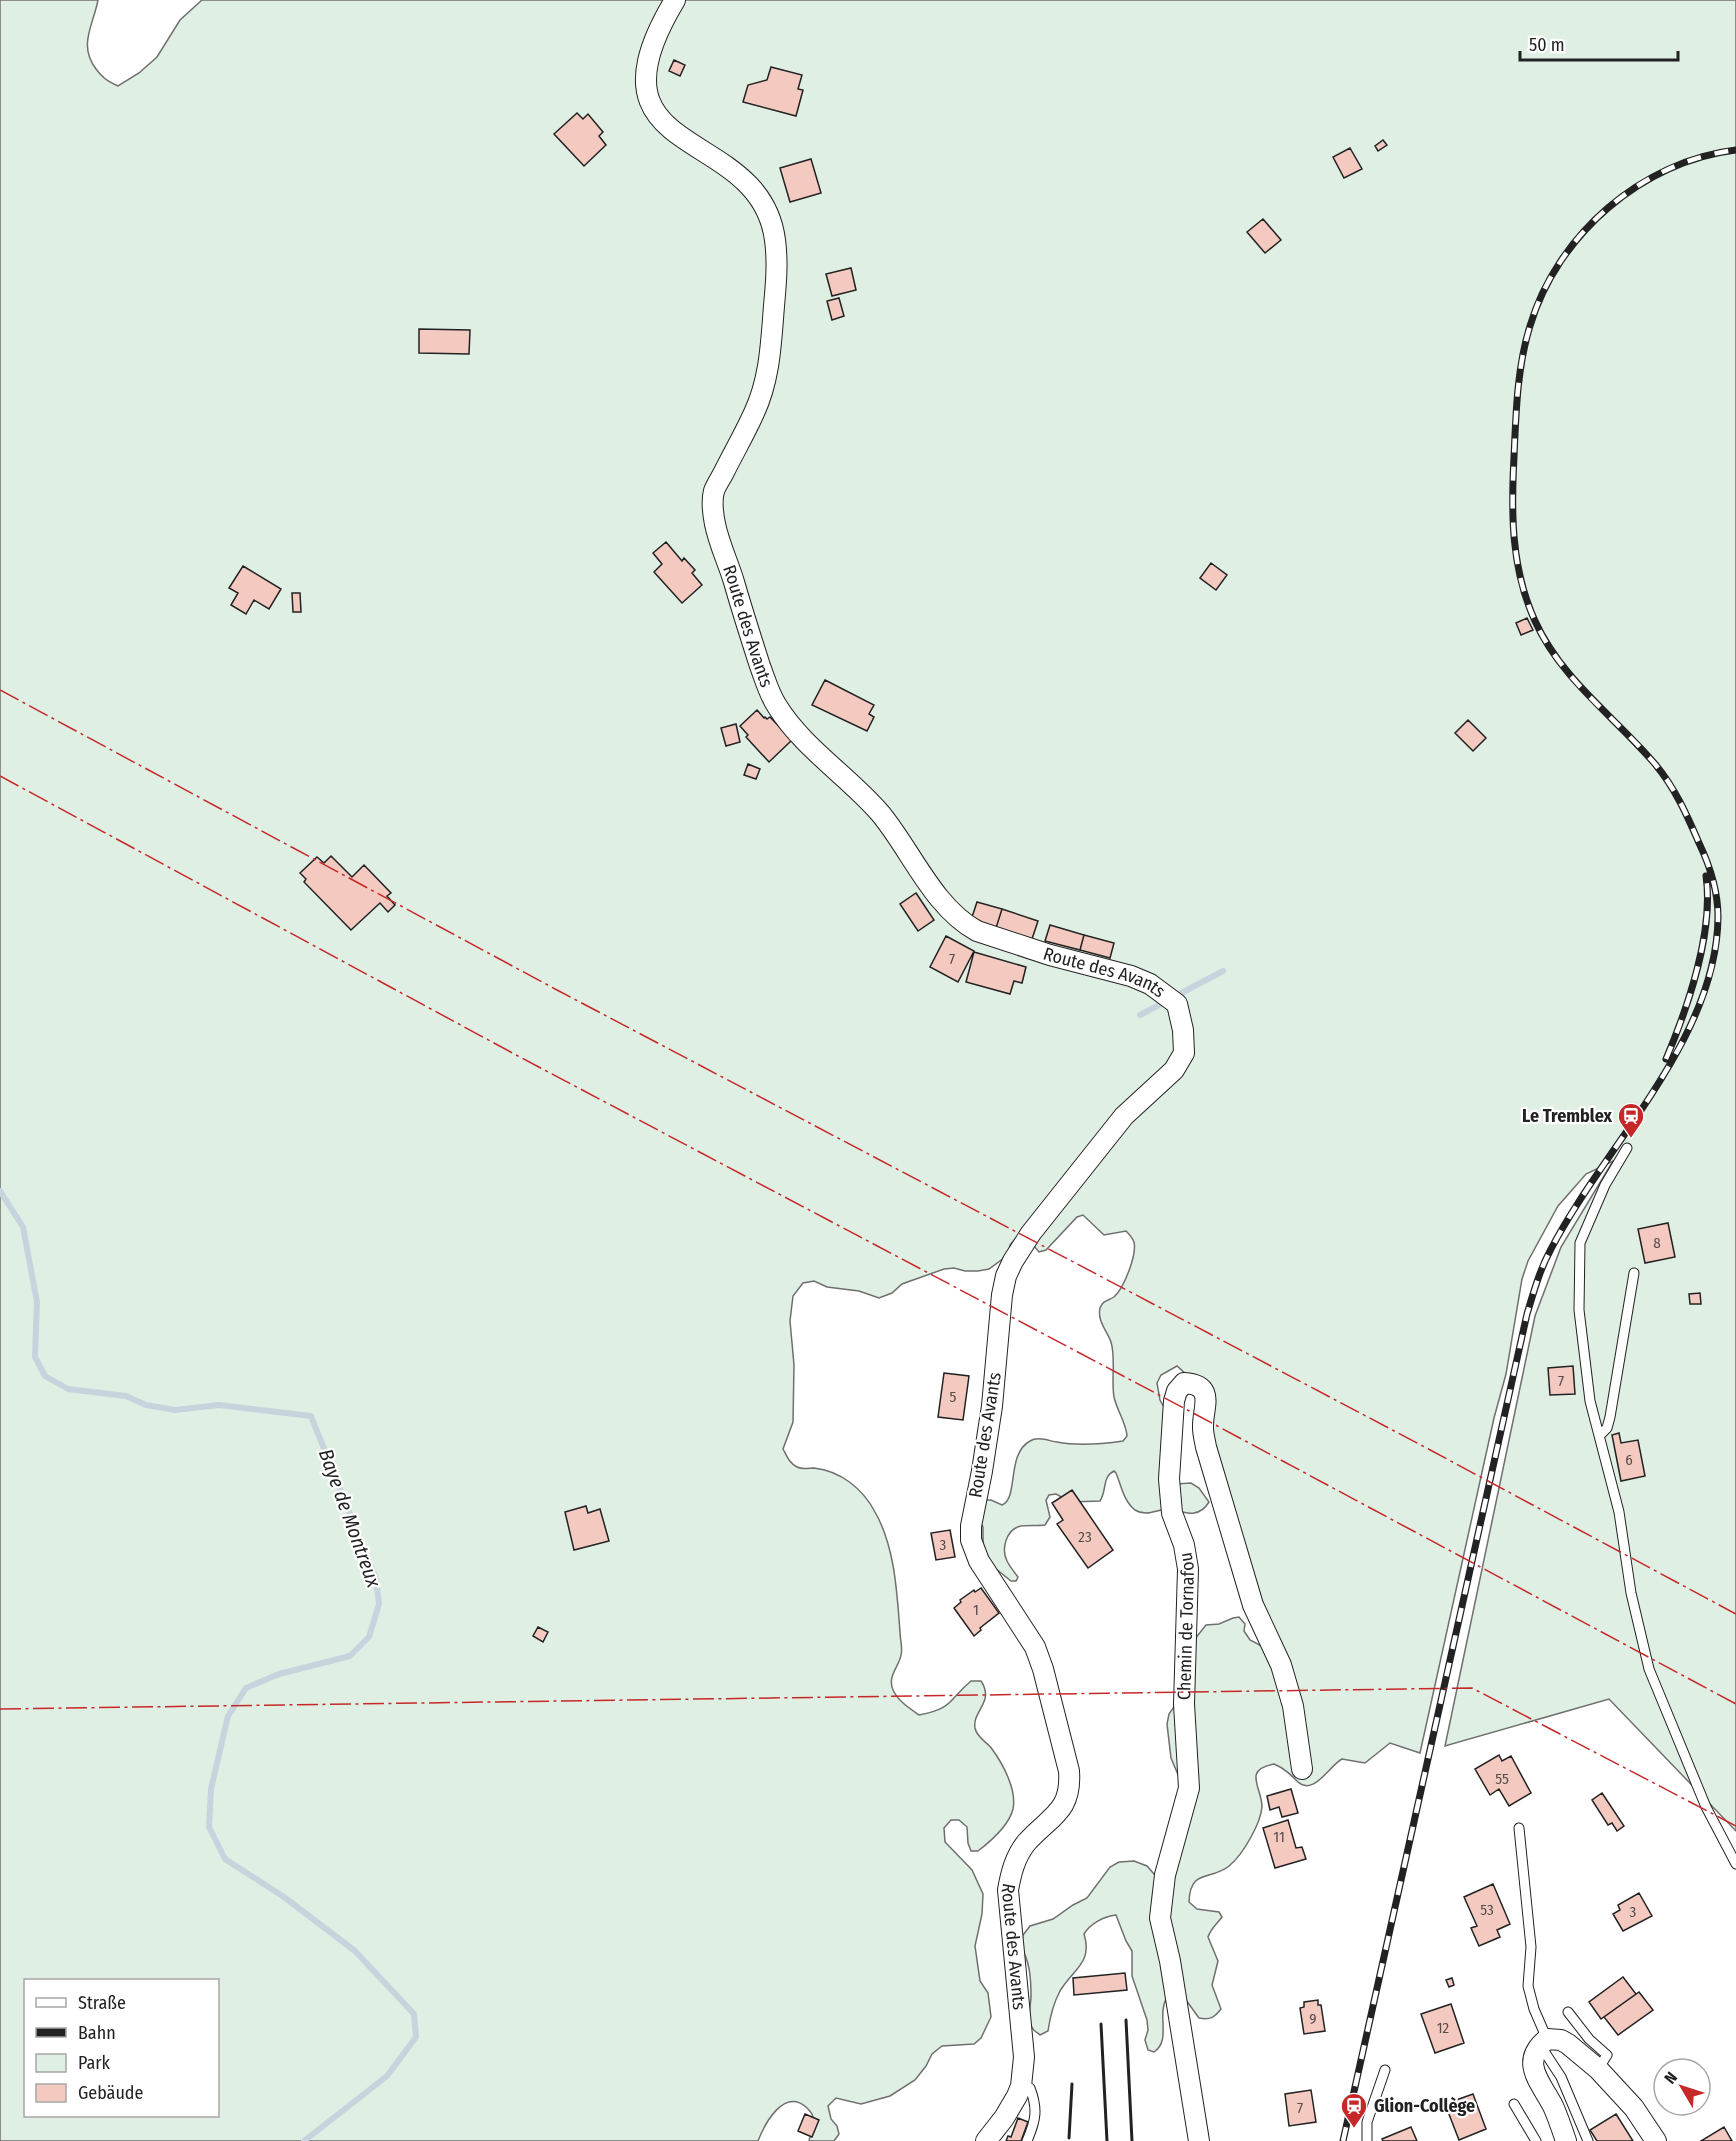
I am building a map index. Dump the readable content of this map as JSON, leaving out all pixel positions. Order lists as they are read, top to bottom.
{
  "streets": {
    "street": ["Route des Avants", "Chemin de Tornafou"]
  },
  "water": ["Baye de Montreux"],
  "places": {
    "station": ["Le Tremblex", "Glion-Collège"]
  },
  "house_numbers": [
    "7",
    "8",
    "7",
    "5",
    "6",
    "23",
    "3",
    "1",
    "55",
    "11",
    "53",
    "3",
    "9",
    "12",
    "7"
  ],
  "legend": [
    "Straße",
    "Bahn",
    "Park",
    "Gebäude"
  ],
  "scale_bar": "50 m",
  "north": "top left"
}
